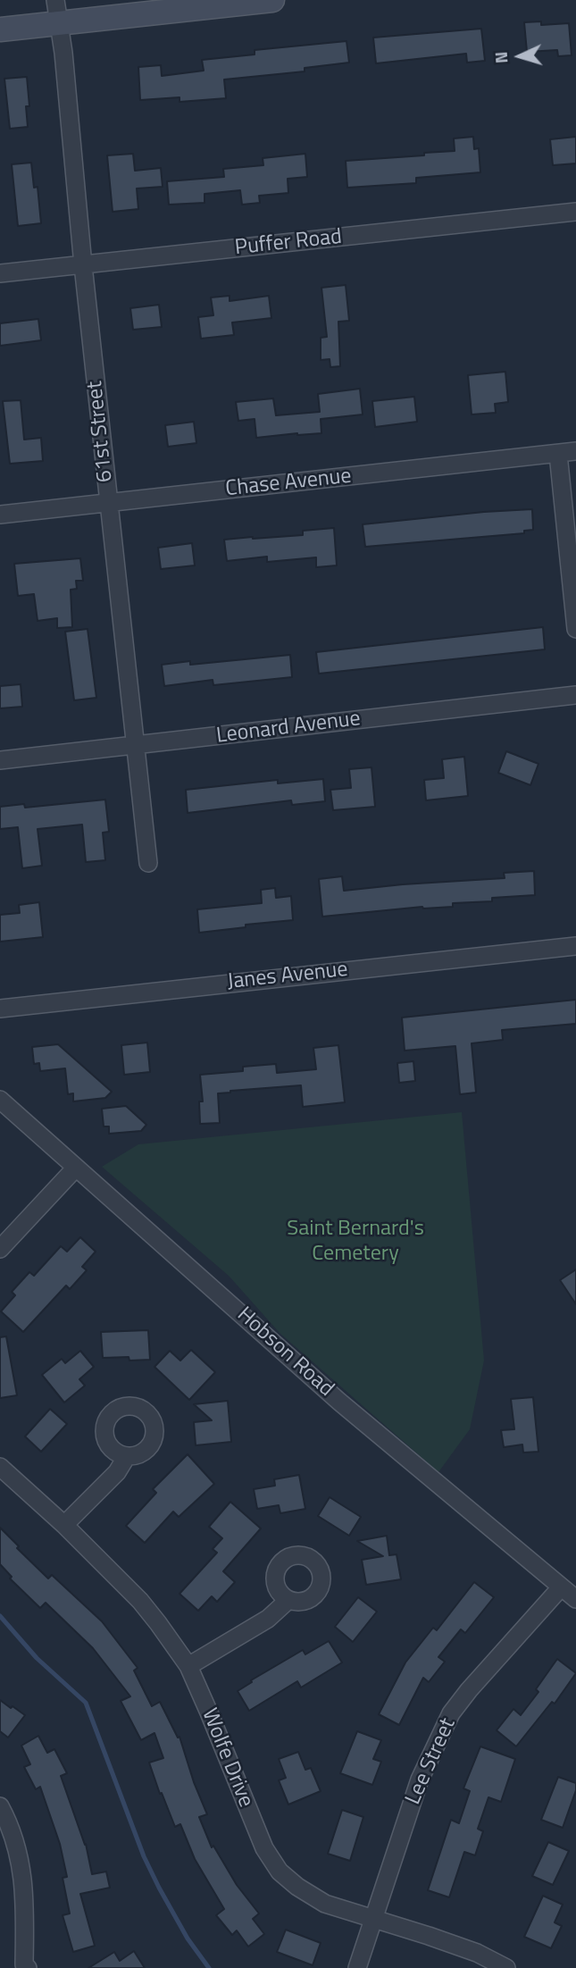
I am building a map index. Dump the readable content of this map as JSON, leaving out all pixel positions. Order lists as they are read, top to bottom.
{
  "streets": {
    "street": [
      "Puffer Road",
      "61st Street",
      "Chase Avenue",
      "Leonard Avenue",
      "Janes Avenue",
      "Hobson Road",
      "Wolfe Drive",
      "Lee Street"
    ]
  },
  "crossings": [
    ["Puffer Road", "61st Street"],
    ["61st Street", "Chase Avenue"],
    ["61st Street", "Leonard Avenue"],
    ["Hobson Road", "Lee Street"],
    ["Wolfe Drive", "Lee Street"]
  ],
  "parks": ["Saint Bernard's Cemetery"],
  "north": "left"
}
